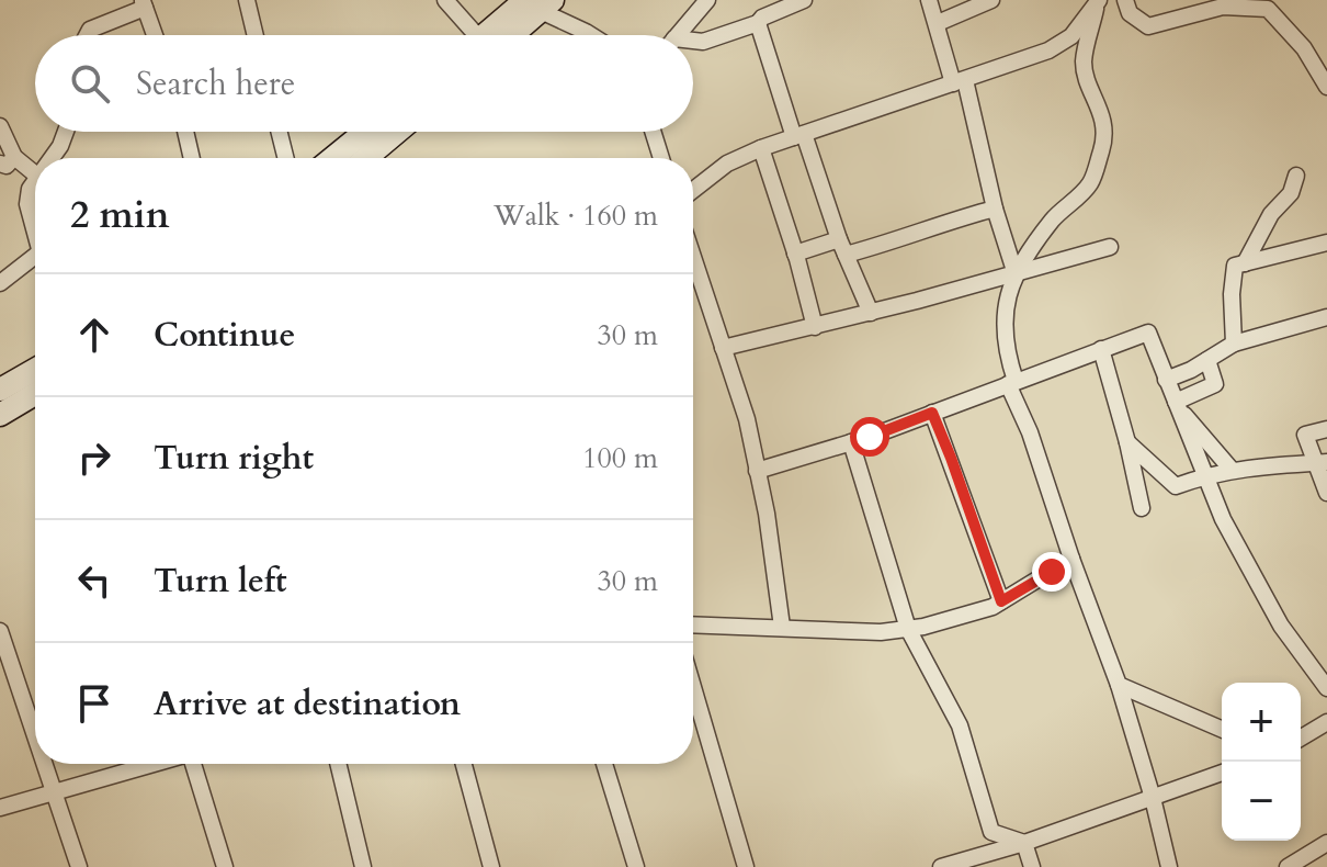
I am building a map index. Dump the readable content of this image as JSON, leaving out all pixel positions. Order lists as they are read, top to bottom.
{
  "page": {
    "search": "Search here",
    "heading": ["2 min", "Walk · 160 m"],
    "list": [
      ["Continue", "30 m"],
      ["Turn right", "100 m"],
      ["Turn left", "30 m"],
      "Arrive at destination"
    ],
    "map_buttons": ["+", "−"]
  }
}
